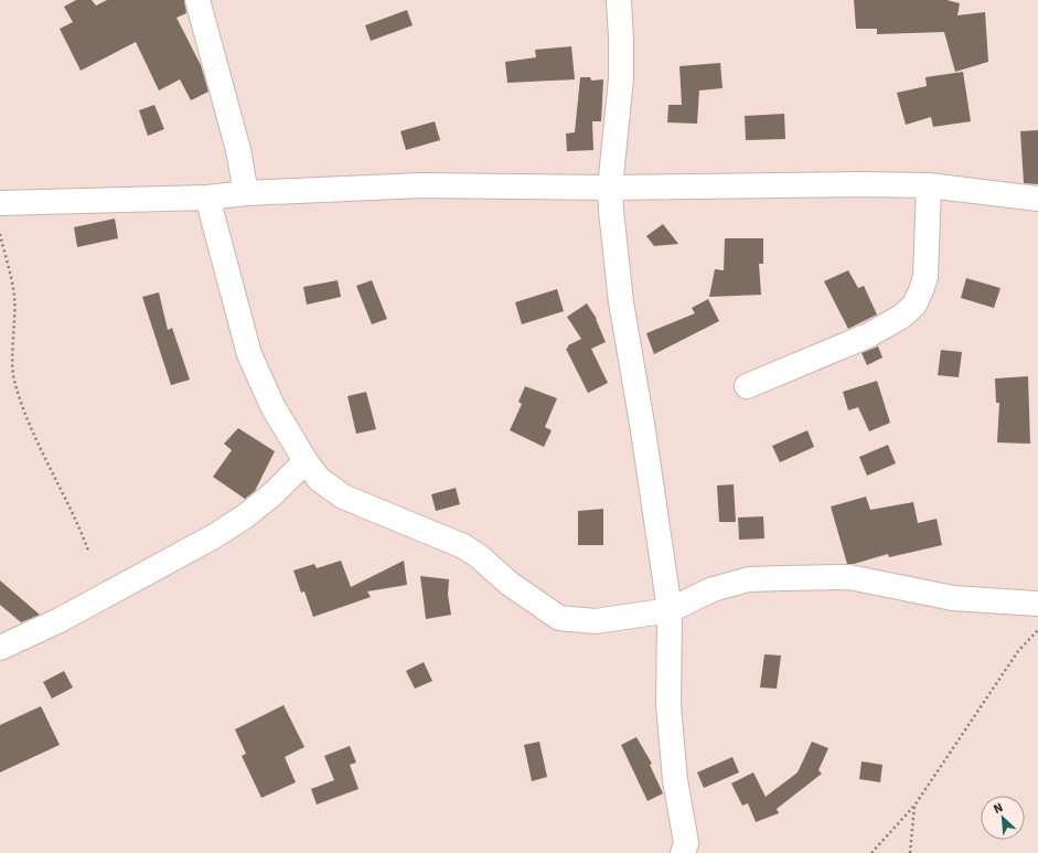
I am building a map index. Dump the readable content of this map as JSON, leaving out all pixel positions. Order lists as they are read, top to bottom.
{
  "north": "top left"
}
